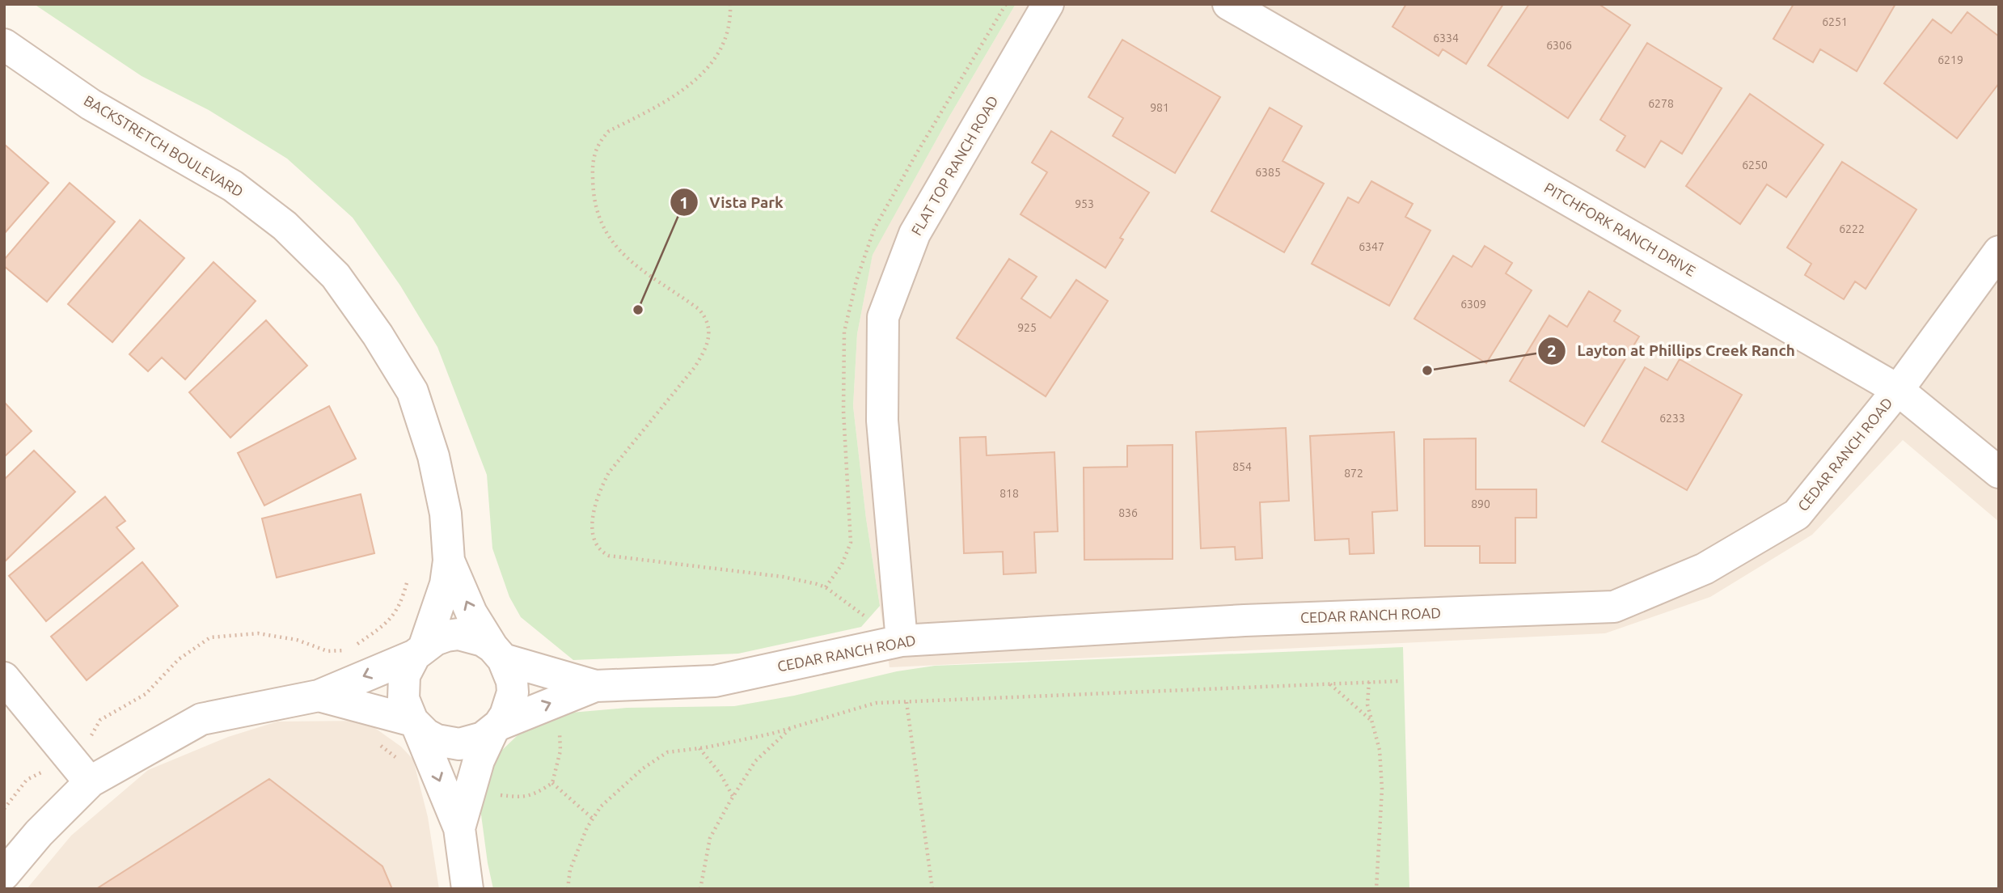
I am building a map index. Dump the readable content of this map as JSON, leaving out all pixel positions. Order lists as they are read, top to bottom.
{
  "streets": {
    "street": [
      "BACKSTRETCH BOULEVARD",
      "FLAT TOP RANCH ROAD",
      "PITCHFORK RANCH DRIVE",
      "CEDAR RANCH ROAD"
    ]
  },
  "crossings": [
    ["BACKSTRETCH BOULEVARD", "CEDAR RANCH ROAD"],
    ["FLAT TOP RANCH ROAD", "CEDAR RANCH ROAD"],
    ["PITCHFORK RANCH DRIVE", "CEDAR RANCH ROAD"]
  ],
  "places": ["Vista Park", "Layton at Phillips Creek Ranch"],
  "house_numbers": [
    "6251",
    "6334",
    "6306",
    "6219",
    "6278",
    "981",
    "6250",
    "6385",
    "953",
    "6222",
    "6347",
    "6309",
    "925",
    "6233",
    "854",
    "872",
    "818",
    "890",
    "836"
  ]
}
